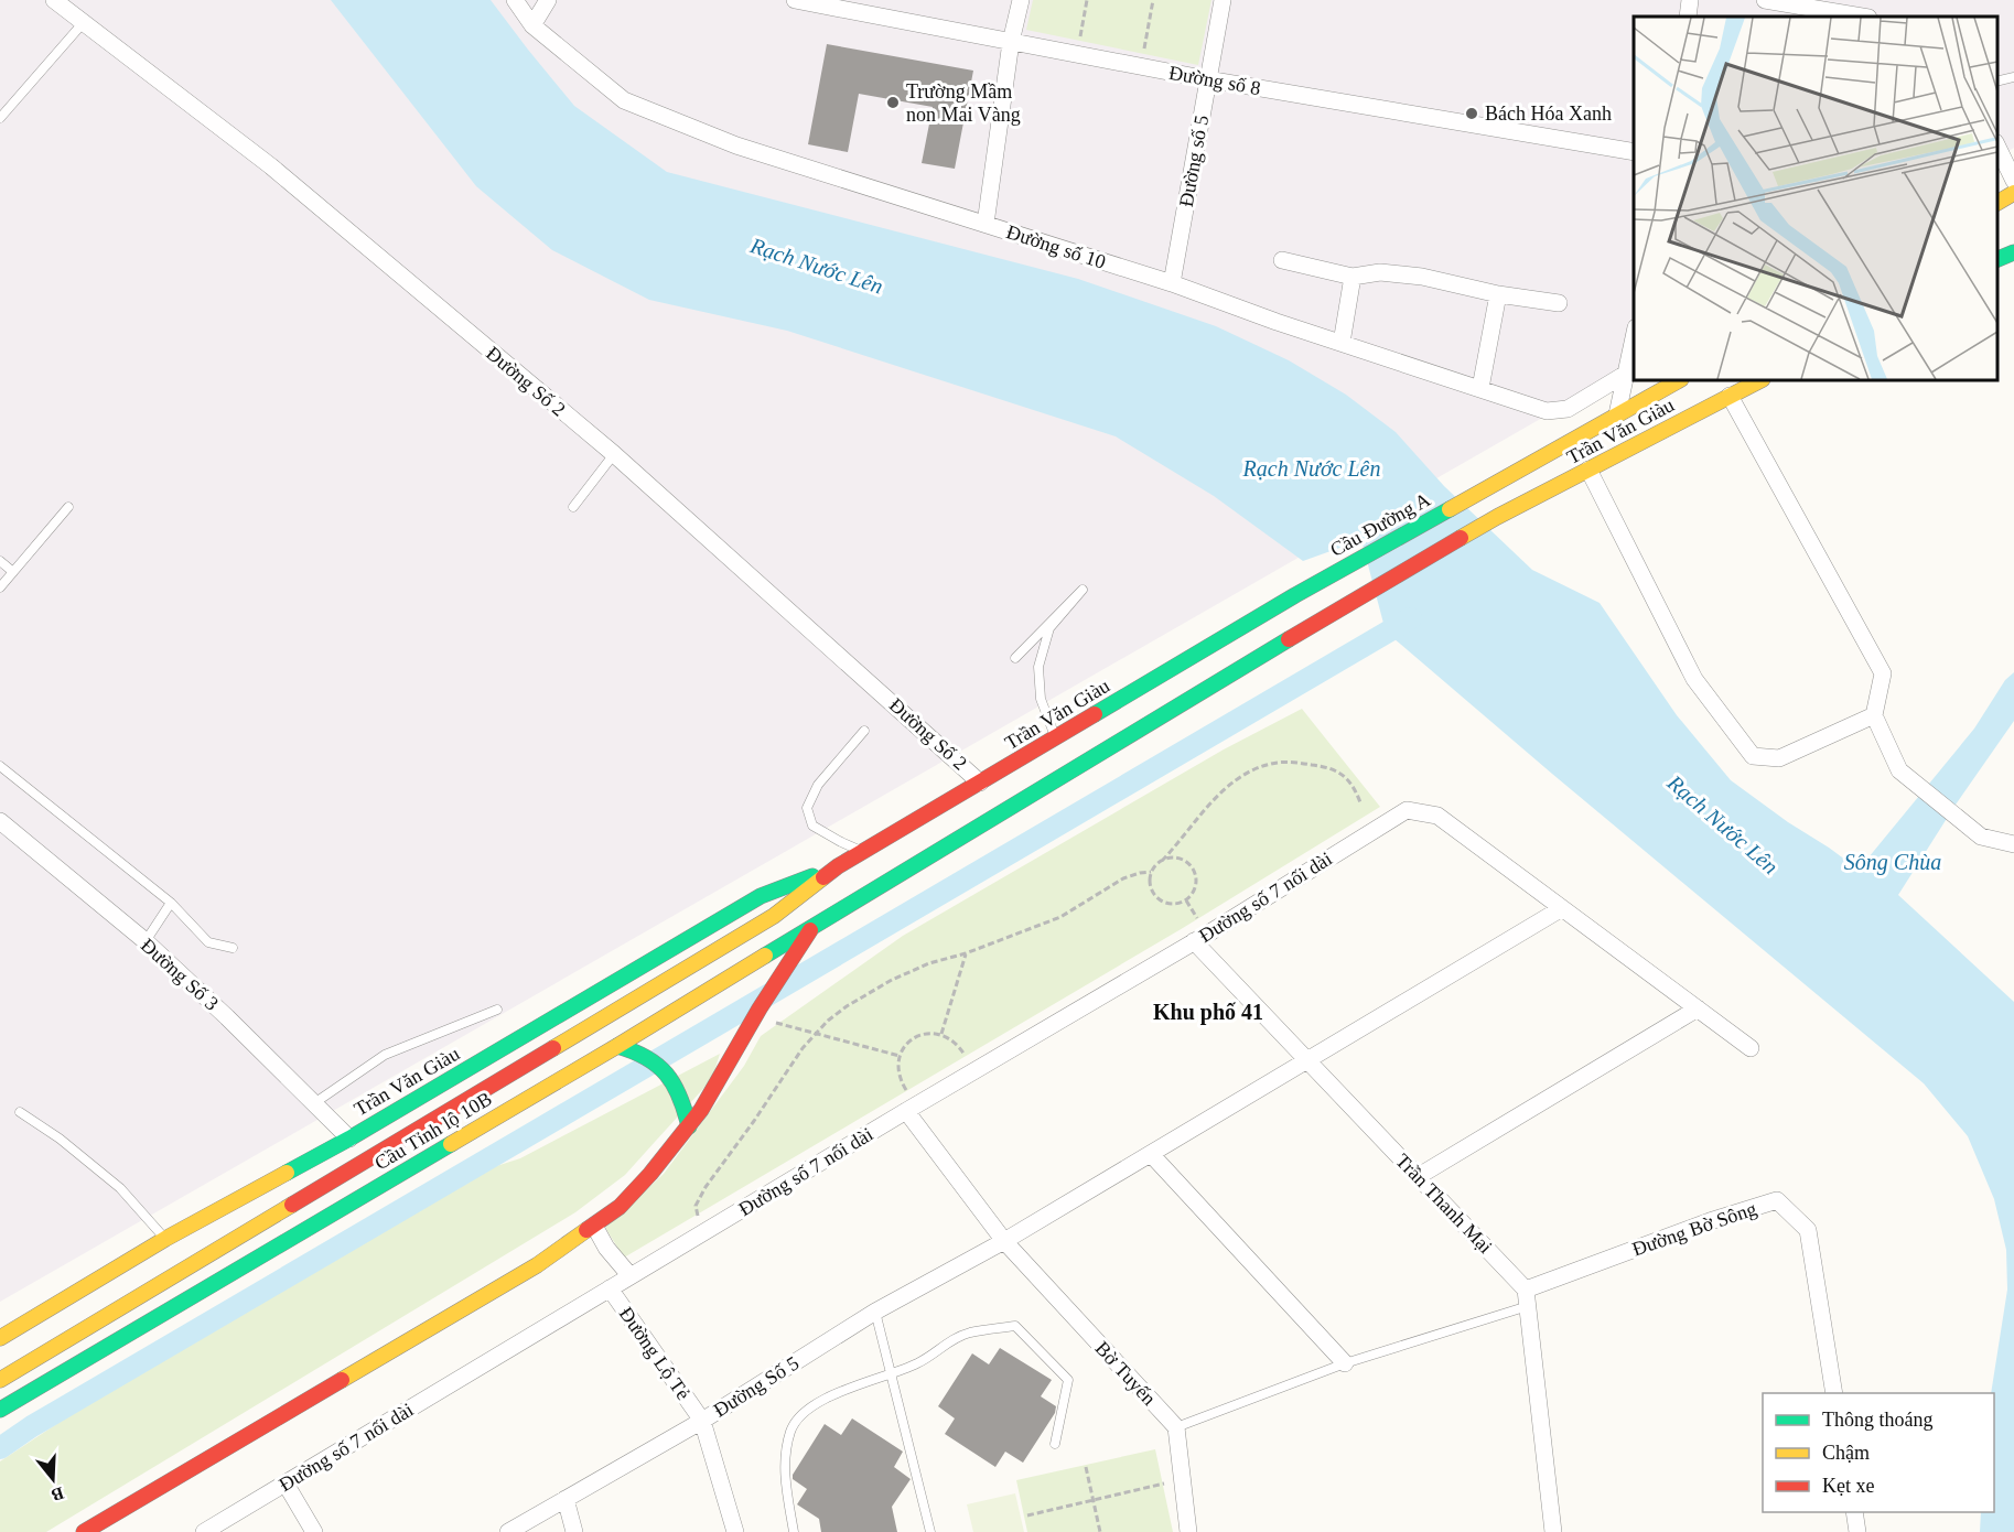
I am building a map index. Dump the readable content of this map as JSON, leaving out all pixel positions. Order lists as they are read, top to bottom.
{
  "streets": {
    "main road": ["Trần Văn Giàu", "Cầu Đường A", "Cầu Tỉnh lộ 10B"],
    "street": [
      "Đường số 8",
      "Đường số 5",
      "Đường số 10",
      "Đường Số 2",
      "Đường số 7 nối dài",
      "Đường Số 3",
      "Trần Thanh Mại",
      "Đường Bờ Sông",
      "Đường Lộ Tẻ",
      "Bờ Tuyến",
      "Đường Số 5"
    ]
  },
  "crossings": [
    ["Đường số 8", "Đường số 5"],
    ["Đường số 5", "Đường số 10"],
    ["Đường Số 2", "Trần Văn Giàu"],
    ["Trần Văn Giàu", "Cầu Đường A"],
    ["Trần Văn Giàu", "Đường Số 3"],
    ["Trần Văn Giàu", "Cầu Tỉnh lộ 10B"],
    ["Đường số 7 nối dài", "Trần Thanh Mại"],
    ["Đường số 7 nối dài", "Đường Lộ Tẻ"],
    ["Đường số 7 nối dài", "Bờ Tuyến"],
    ["Đường số 7 nối dài", "Đường Số 5"],
    ["Trần Thanh Mại", "Đường Bờ Sông"],
    ["Trần Thanh Mại", "Đường Số 5"],
    ["Đường Lộ Tẻ", "Đường Số 5"],
    ["Bờ Tuyến", "Đường Số 5"]
  ],
  "districts": ["Khu phố 41"],
  "water": ["Rạch Nước Lên", "Sông Chùa"],
  "places": ["Trường Mầm non Mai Vàng", "Bách Hóa Xanh"],
  "legend": ["Thông thoáng", "Chậm", "Kẹt xe"],
  "north": "bottom"
}
